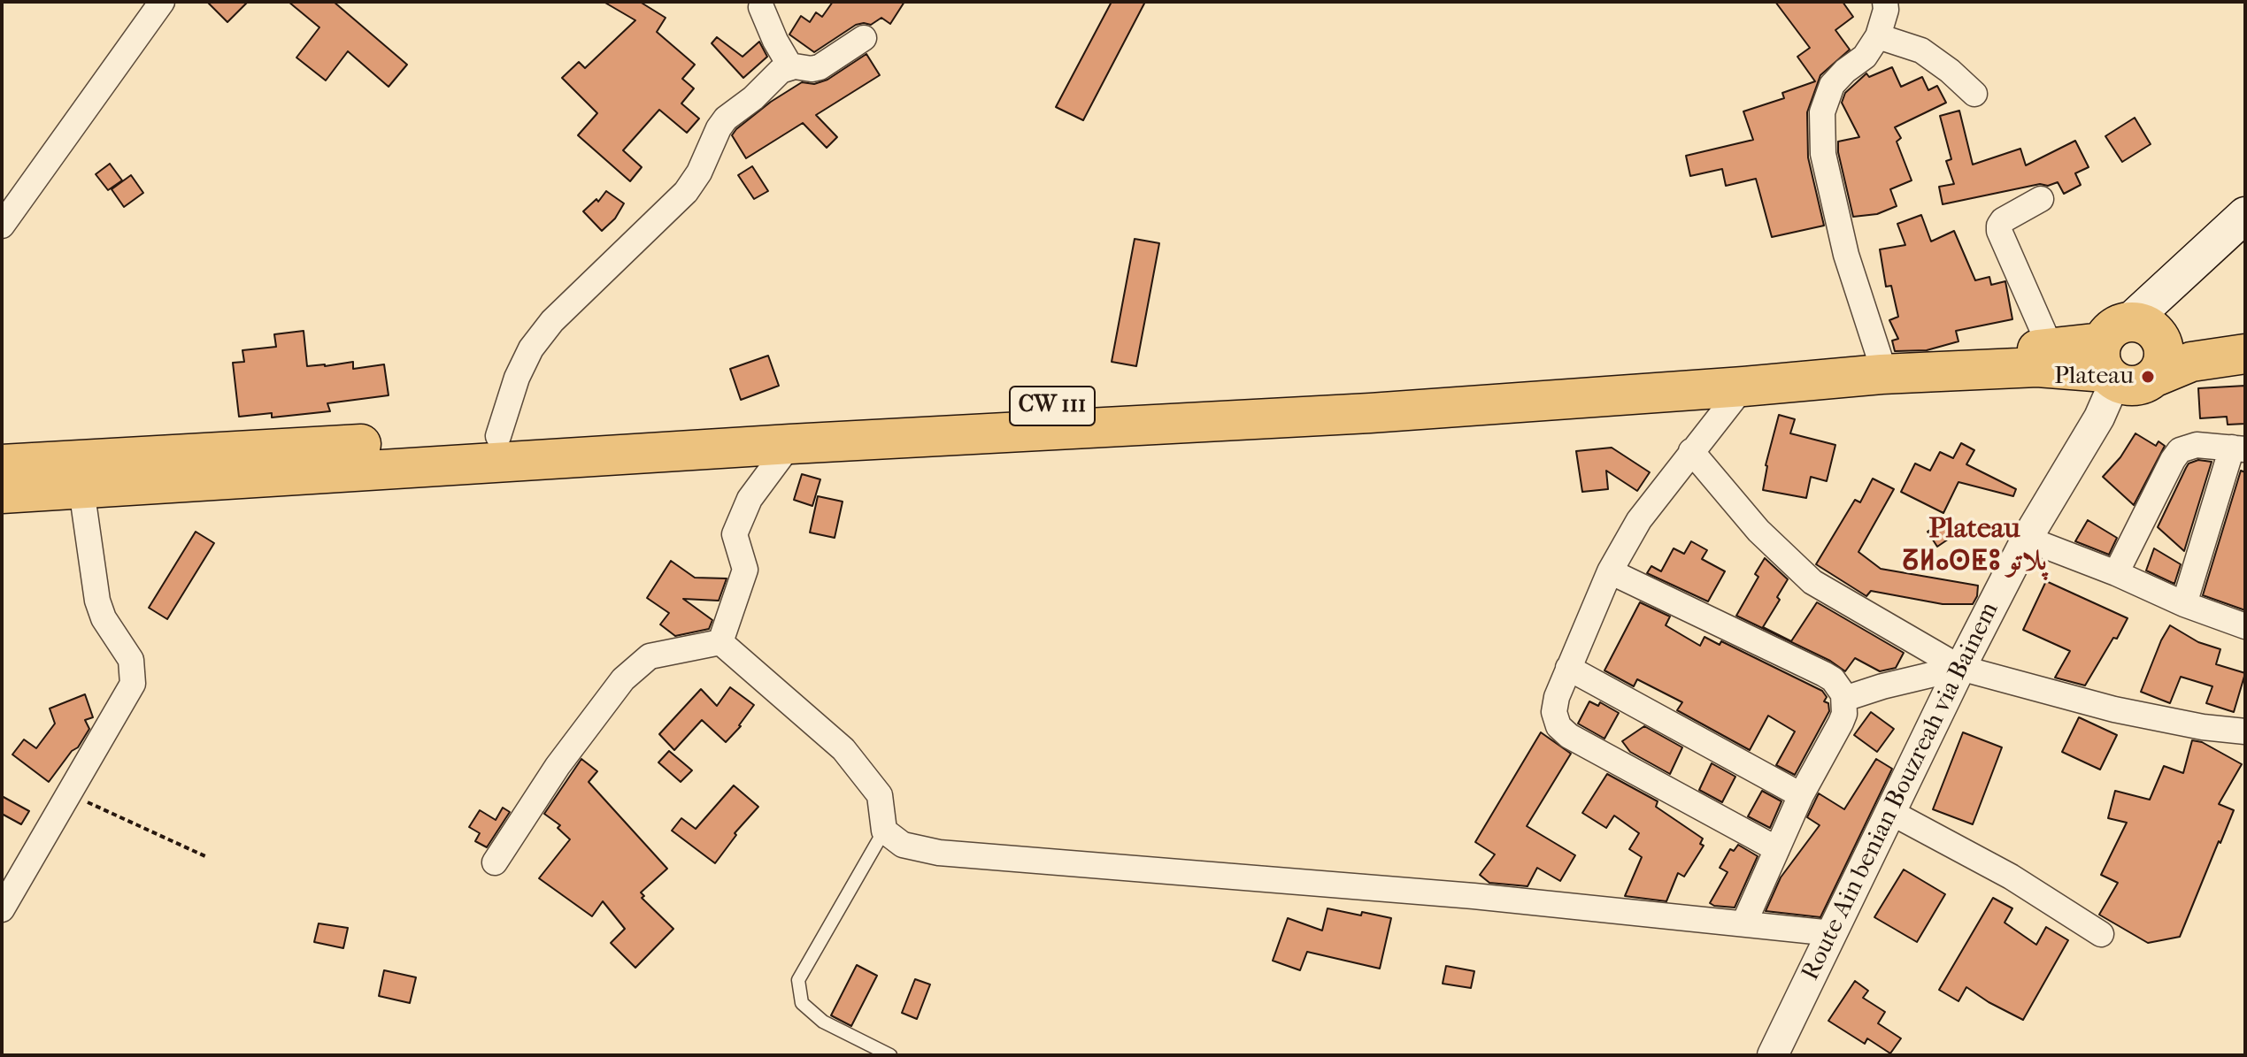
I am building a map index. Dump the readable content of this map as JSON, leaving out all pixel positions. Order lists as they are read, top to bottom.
{
  "streets": {
    "main road": ["CW 111", "Route Ain benian Bouzreah via Bainem"]
  },
  "crossings": [
    ["CW 111", "Route Ain benian Bouzreah via Bainem"]
  ],
  "districts": ["Plateau ⵒⵍⴰⵙⵟⵓ پلاتو"],
  "places": ["Plateau"]
}
